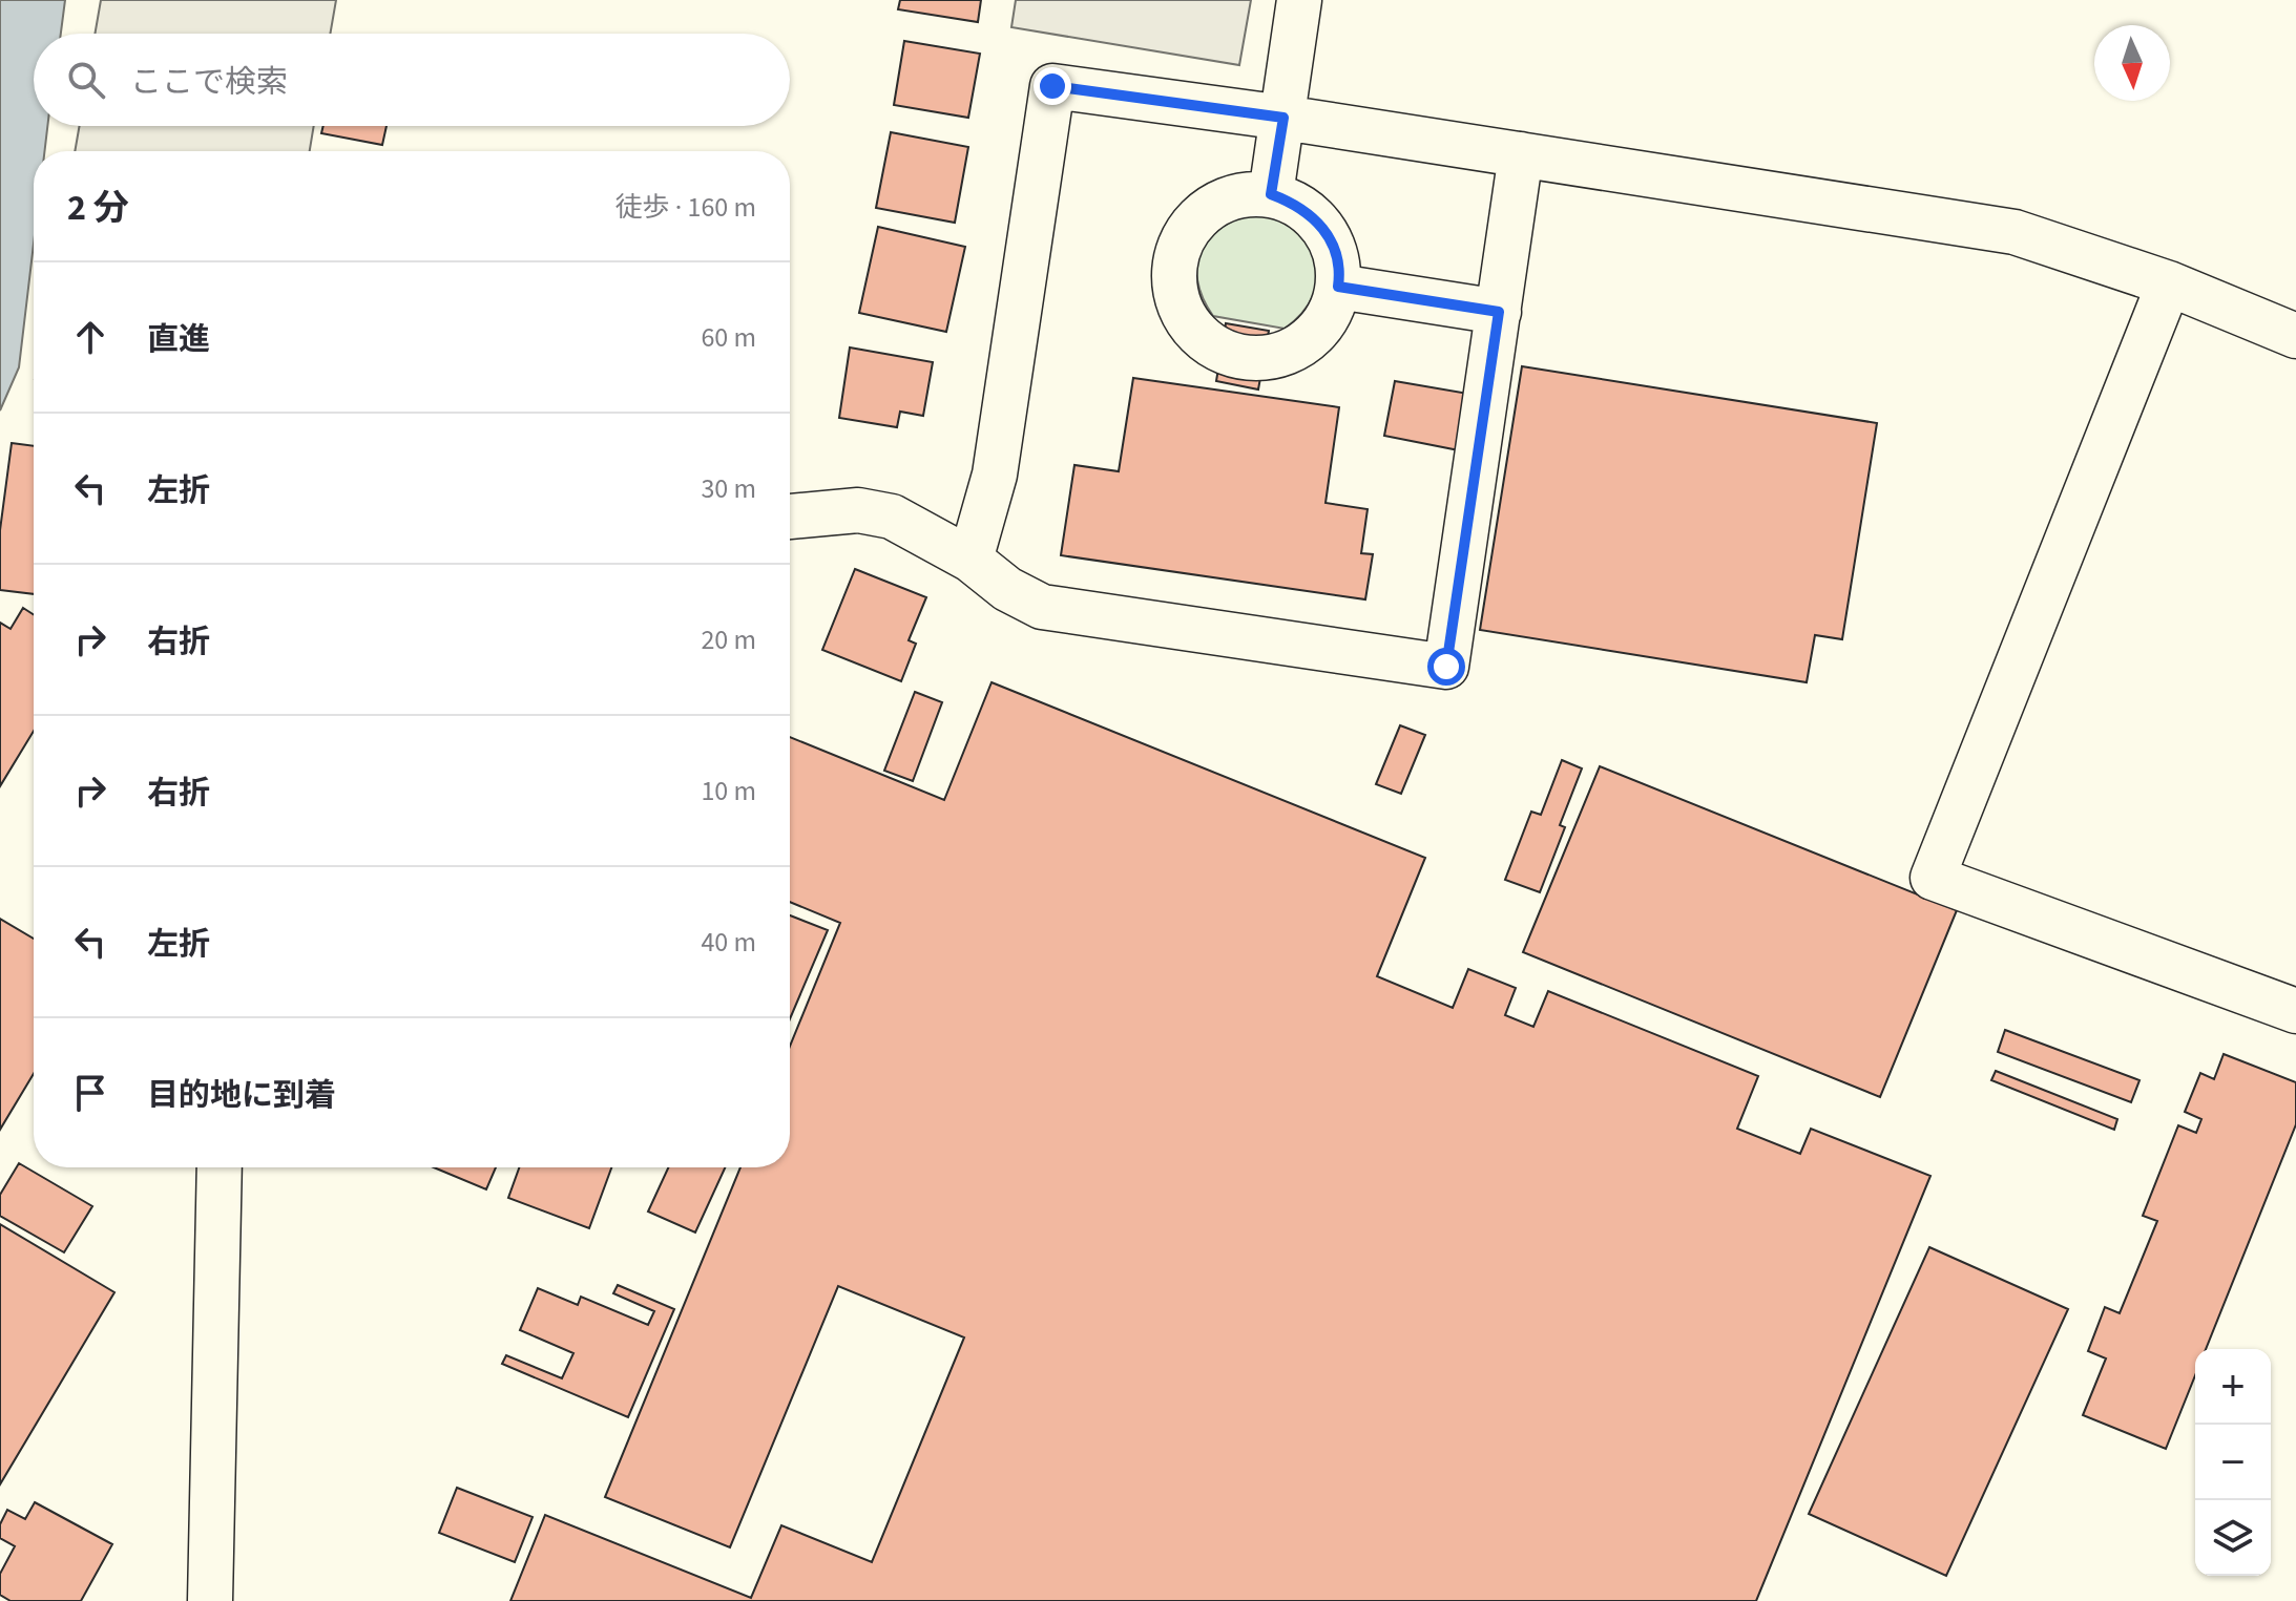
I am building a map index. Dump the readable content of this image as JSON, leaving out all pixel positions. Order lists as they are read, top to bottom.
{
  "north": "bottom",
  "page": {
    "search": "ここで検索",
    "heading": ["2 分", "徒歩 · 160 m"],
    "list": [
      ["直進", "60 m"],
      ["左折", "30 m"],
      ["右折", "20 m"],
      ["右折", "10 m"],
      ["左折", "40 m"],
      "目的地に到着"
    ],
    "map_buttons": ["+", "−"]
  }
}
